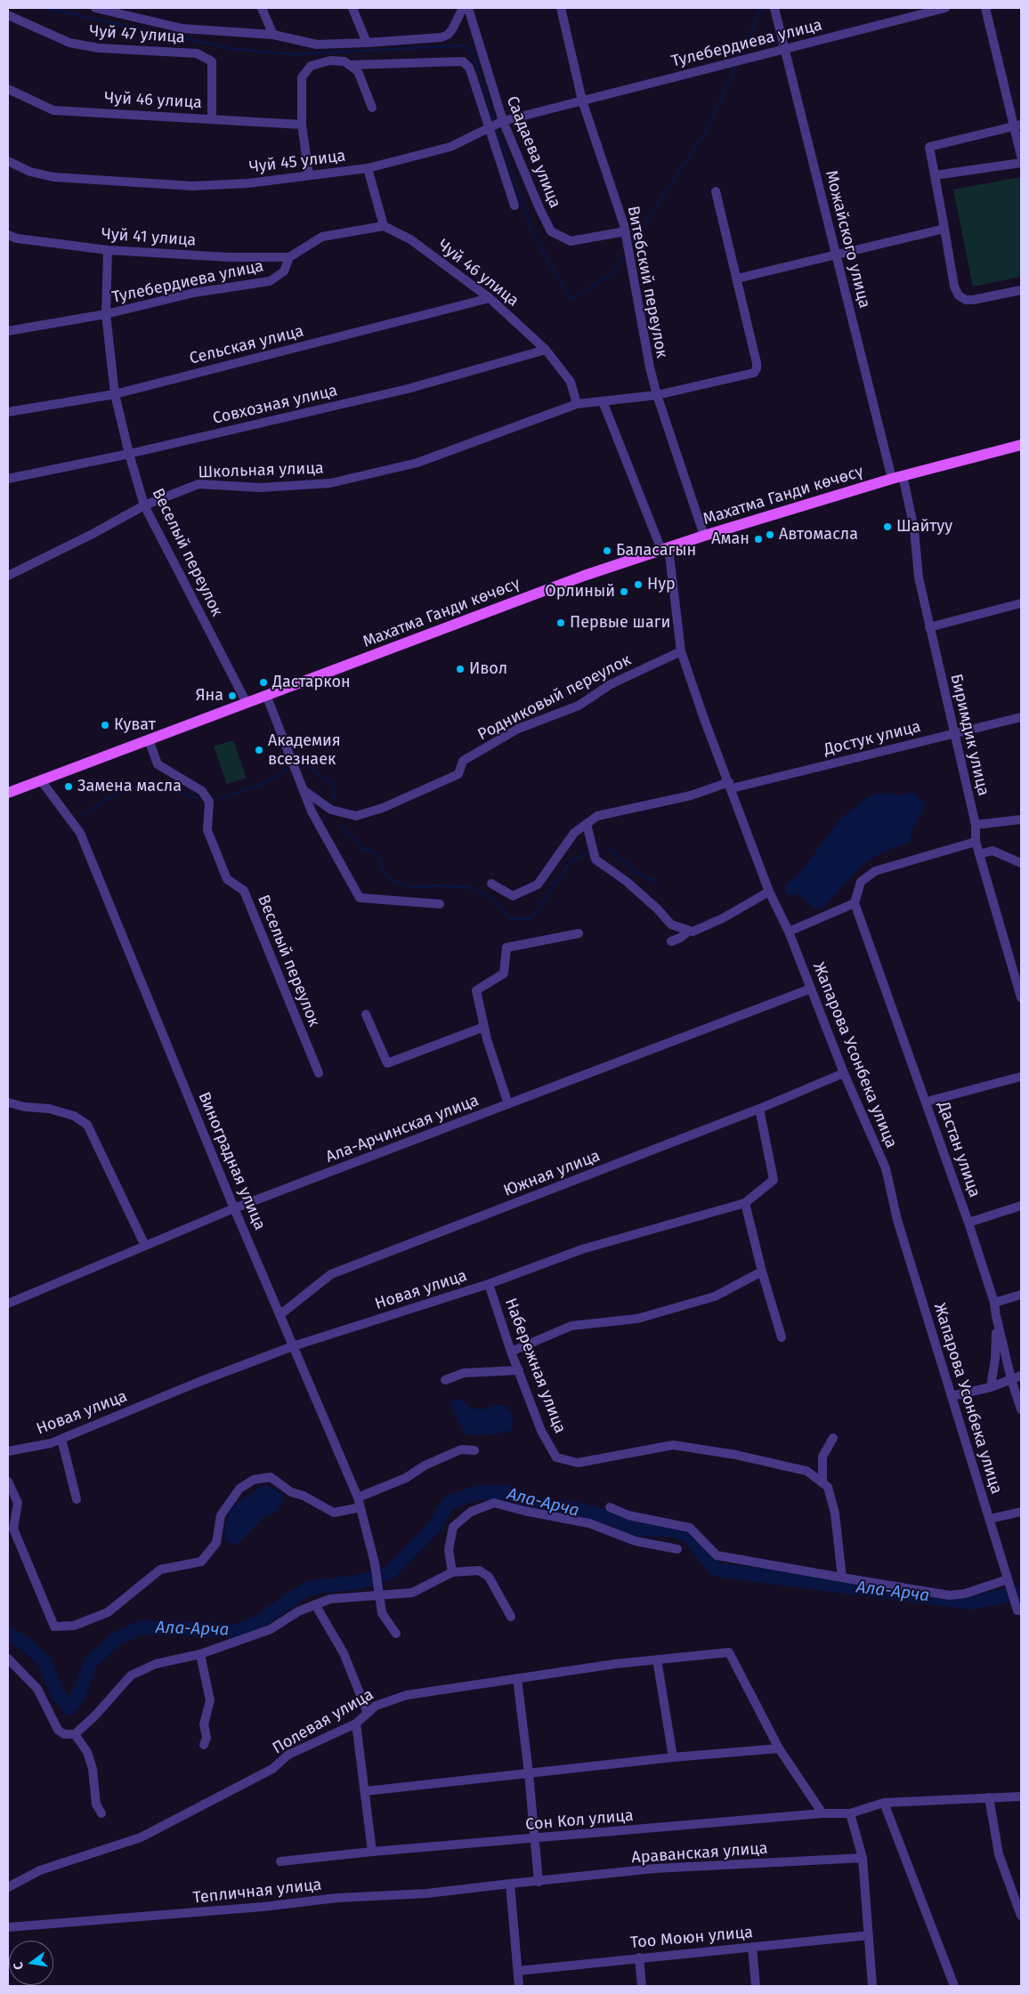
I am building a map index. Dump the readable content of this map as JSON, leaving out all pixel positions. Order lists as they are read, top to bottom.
{
  "streets": {
    "main road": ["Махатма Ганди көчөсү"],
    "street": [
      "Чуй 47 улица",
      "Тулебердиева улица",
      "Чуй 46 улица",
      "Саадаева улица",
      "Чуй 45 улица",
      "Чуй 41 улица",
      "Можайского улица",
      "Витебский переулок",
      "Сельская улица",
      "Совхозная улица",
      "Школьная улица",
      "Веселый переулок",
      "Родниковый переулок",
      "Биримдик улица",
      "Достук улица",
      "Жапарова Усонбека улица",
      "Ала-Арчинская улица",
      "Дастан улица",
      "Виноградная улица",
      "Южная улица",
      "Новая улица",
      "Набережная улица",
      "Полевая улица",
      "Сон Кол улица",
      "Араванская улица",
      "Тепличная улица",
      "Тоо Моюн улица"
    ]
  },
  "crossings": [
    ["Чуй 47 улица", "Чуй 46 улица"],
    ["Тулебердиева улица", "Чуй 46 улица"],
    ["Тулебердиева улица", "Чуй 45 улица"],
    ["Тулебердиева улица", "Чуй 41 улица"],
    ["Тулебердиева улица", "Можайского улица"],
    ["Тулебердиева улица", "Витебский переулок"],
    ["Тулебердиева улица", "Веселый переулок"],
    ["Чуй 46 улица", "Сельская улица"],
    ["Чуй 46 улица", "Совхозная улица"],
    ["Чуй 46 улица", "Школьная улица"],
    ["Саадаева улица", "Чуй 45 улица"],
    ["Саадаева улица", "Витебский переулок"],
    ["Чуй 45 улица", "Витебский переулок"],
    ["Чуй 41 улица", "Веселый переулок"],
    ["Можайского улица", "Махатма Ганди көчөсү"],
    ["Можайского улица", "Биримдик улица"],
    ["Витебский переулок", "Школьная улица"],
    ["Витебский переулок", "Махатма Ганди көчөсү"],
    ["Сельская улица", "Веселый переулок"],
    ["Совхозная улица", "Веселый переулок"],
    ["Школьная улица", "Веселый переулок"],
    ["Махатма Ганди көчөсү", "Веселый переулок"],
    ["Махатма Ганди көчөсү", "Биримдик улица"],
    ["Махатма Ганди көчөсү", "Жапарова Усонбека улица"],
    ["Махатма Ганди көчөсү", "Виноградная улица"],
    ["Родниковый переулок", "Жапарова Усонбека улица"],
    ["Биримдик улица", "Достук улица"],
    ["Достук улица", "Жапарова Усонбека улица"],
    ["Жапарова Усонбека улица", "Ала-Арчинская улица"],
    ["Жапарова Усонбека улица", "Южная улица"],
    ["Ала-Арчинская улица", "Виноградная улица"],
    ["Виноградная улица", "Южная улица"],
    ["Виноградная улица", "Новая улица"],
    ["Южная улица", "Новая улица"],
    ["Новая улица", "Набережная улица"],
    ["Араванская улица", "Тепличная улица"]
  ],
  "water": ["Ала-Арча"],
  "places": [
    "Шайтуу",
    "Автомасла",
    "Аман",
    "Баласагын",
    "Нур",
    "Орлиный",
    "Первые шаги",
    "Ивол",
    "Дастаркон",
    "Яна",
    "Куват",
    "Академия всезнаек",
    "Замена масла"
  ],
  "north": "left"
}
